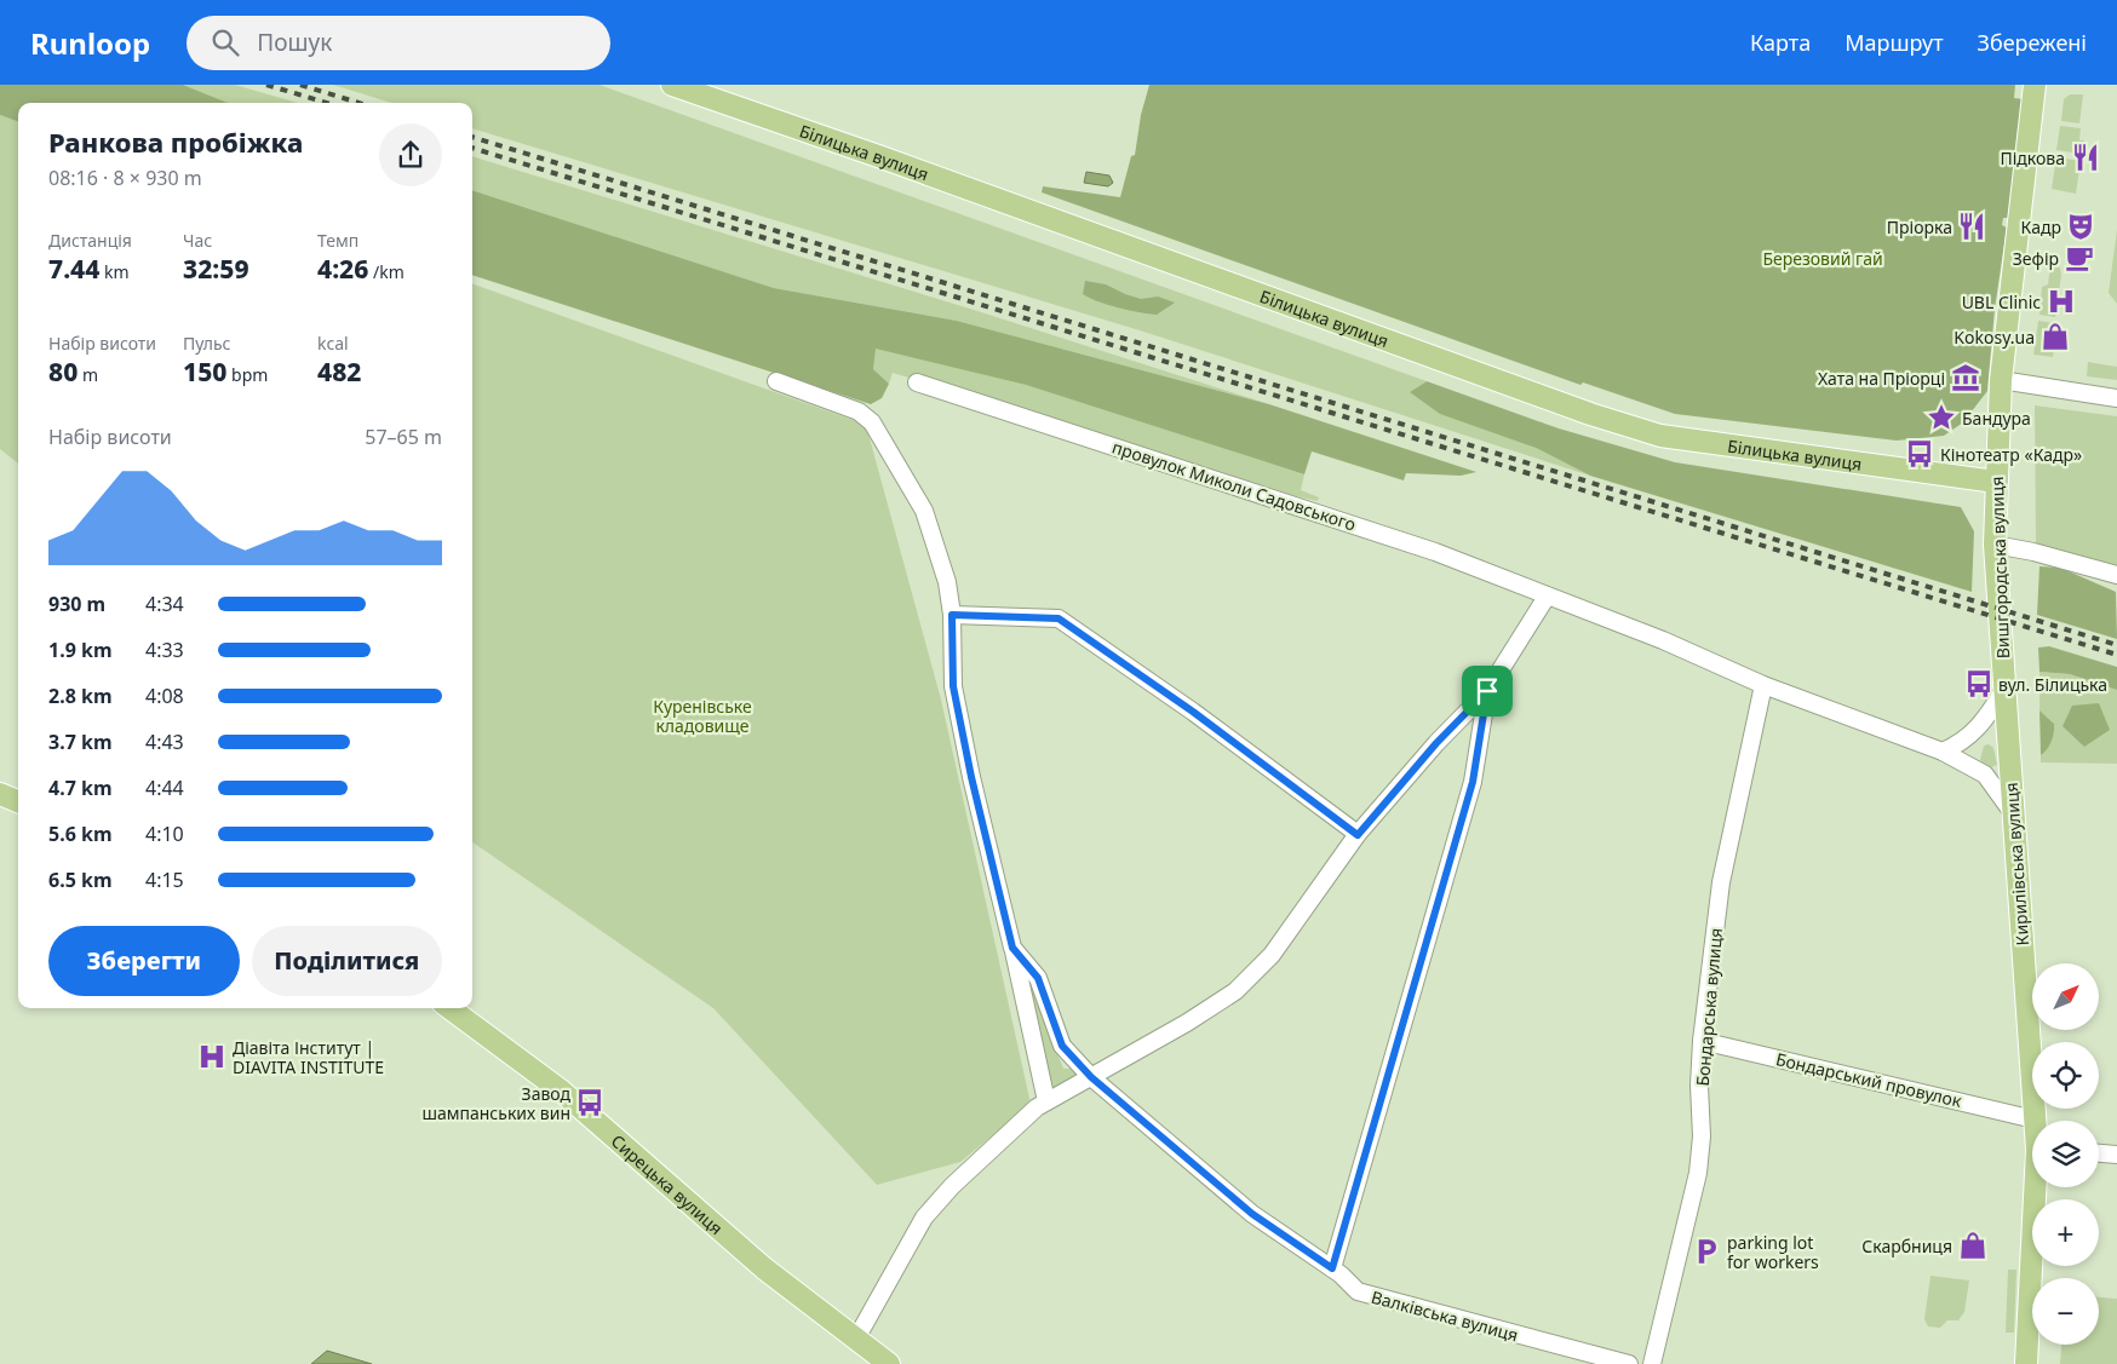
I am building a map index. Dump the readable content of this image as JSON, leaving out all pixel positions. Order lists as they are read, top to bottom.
{
  "streets": {
    "main road": [
      "Білицька вулиця",
      "Вишгородська вулиця",
      "Кирилівська вулиця",
      "Сирецька вулиця"
    ],
    "street": [
      "провулок Миколи Садовського",
      "Бондарська вулиця",
      "Бондарський провулок",
      "Валківська вулиця"
    ]
  },
  "crossings": [
    ["Білицька вулиця", "Вишгородська вулиця"],
    ["Вишгородська вулиця", "Кирилівська вулиця"],
    ["Кирилівська вулиця", "Бондарський провулок"],
    ["Бондарська вулиця", "Бондарський провулок"]
  ],
  "parks": ["Березовий гай", "Куренівське кладовище"],
  "places": {
    "restaurant": ["Підкова", "Пріорка"],
    "theatre": ["Кадр"],
    "cafe": ["Зефір"],
    "hospital": ["UBL Clinic", "Діавіта Інститут | DIAVITA INSTITUTE"],
    "shop": ["Kokosy.ua", "Скарбниця"],
    "museum": ["Хата на Пріорці"],
    "place": ["Бандура"],
    "bus stop": ["Кінотеатр «Кадр»", "вул. Білицька", "Завод шампанських вин"],
    "parking": ["parking lot for workers"]
  },
  "north": "top right",
  "page": {
    "header": "Runloop",
    "search": "Пошук",
    "nav": ["Карта", "Маршрут", "Збережені"],
    "heading": ["Ранкова пробіжка", "08:16 · 8 × 930 m"],
    "stats": [
      ["Дистанція", "7.44 km"],
      ["Час", "32:59"],
      ["Темп", "4:26 /km"],
      ["Набір висоти", "80 m"],
      ["Пульс", "150 bpm"],
      ["kcal", "482"]
    ],
    "chart": ["Набір висоти", "57–65 m"],
    "list": [
      {
        "name": "930 m",
        "note": "4:34"
      },
      {
        "name": "1.9 km",
        "note": "4:33"
      },
      {
        "name": "2.8 km",
        "note": "4:08"
      },
      {
        "name": "3.7 km",
        "note": "4:43"
      },
      {
        "name": "4.7 km",
        "note": "4:44"
      },
      {
        "name": "5.6 km",
        "note": "4:10"
      },
      {
        "name": "6.5 km",
        "note": "4:15"
      }
    ],
    "buttons": ["Зберегти", "Поділитися"],
    "map_buttons": ["+", "−"]
  }
}
